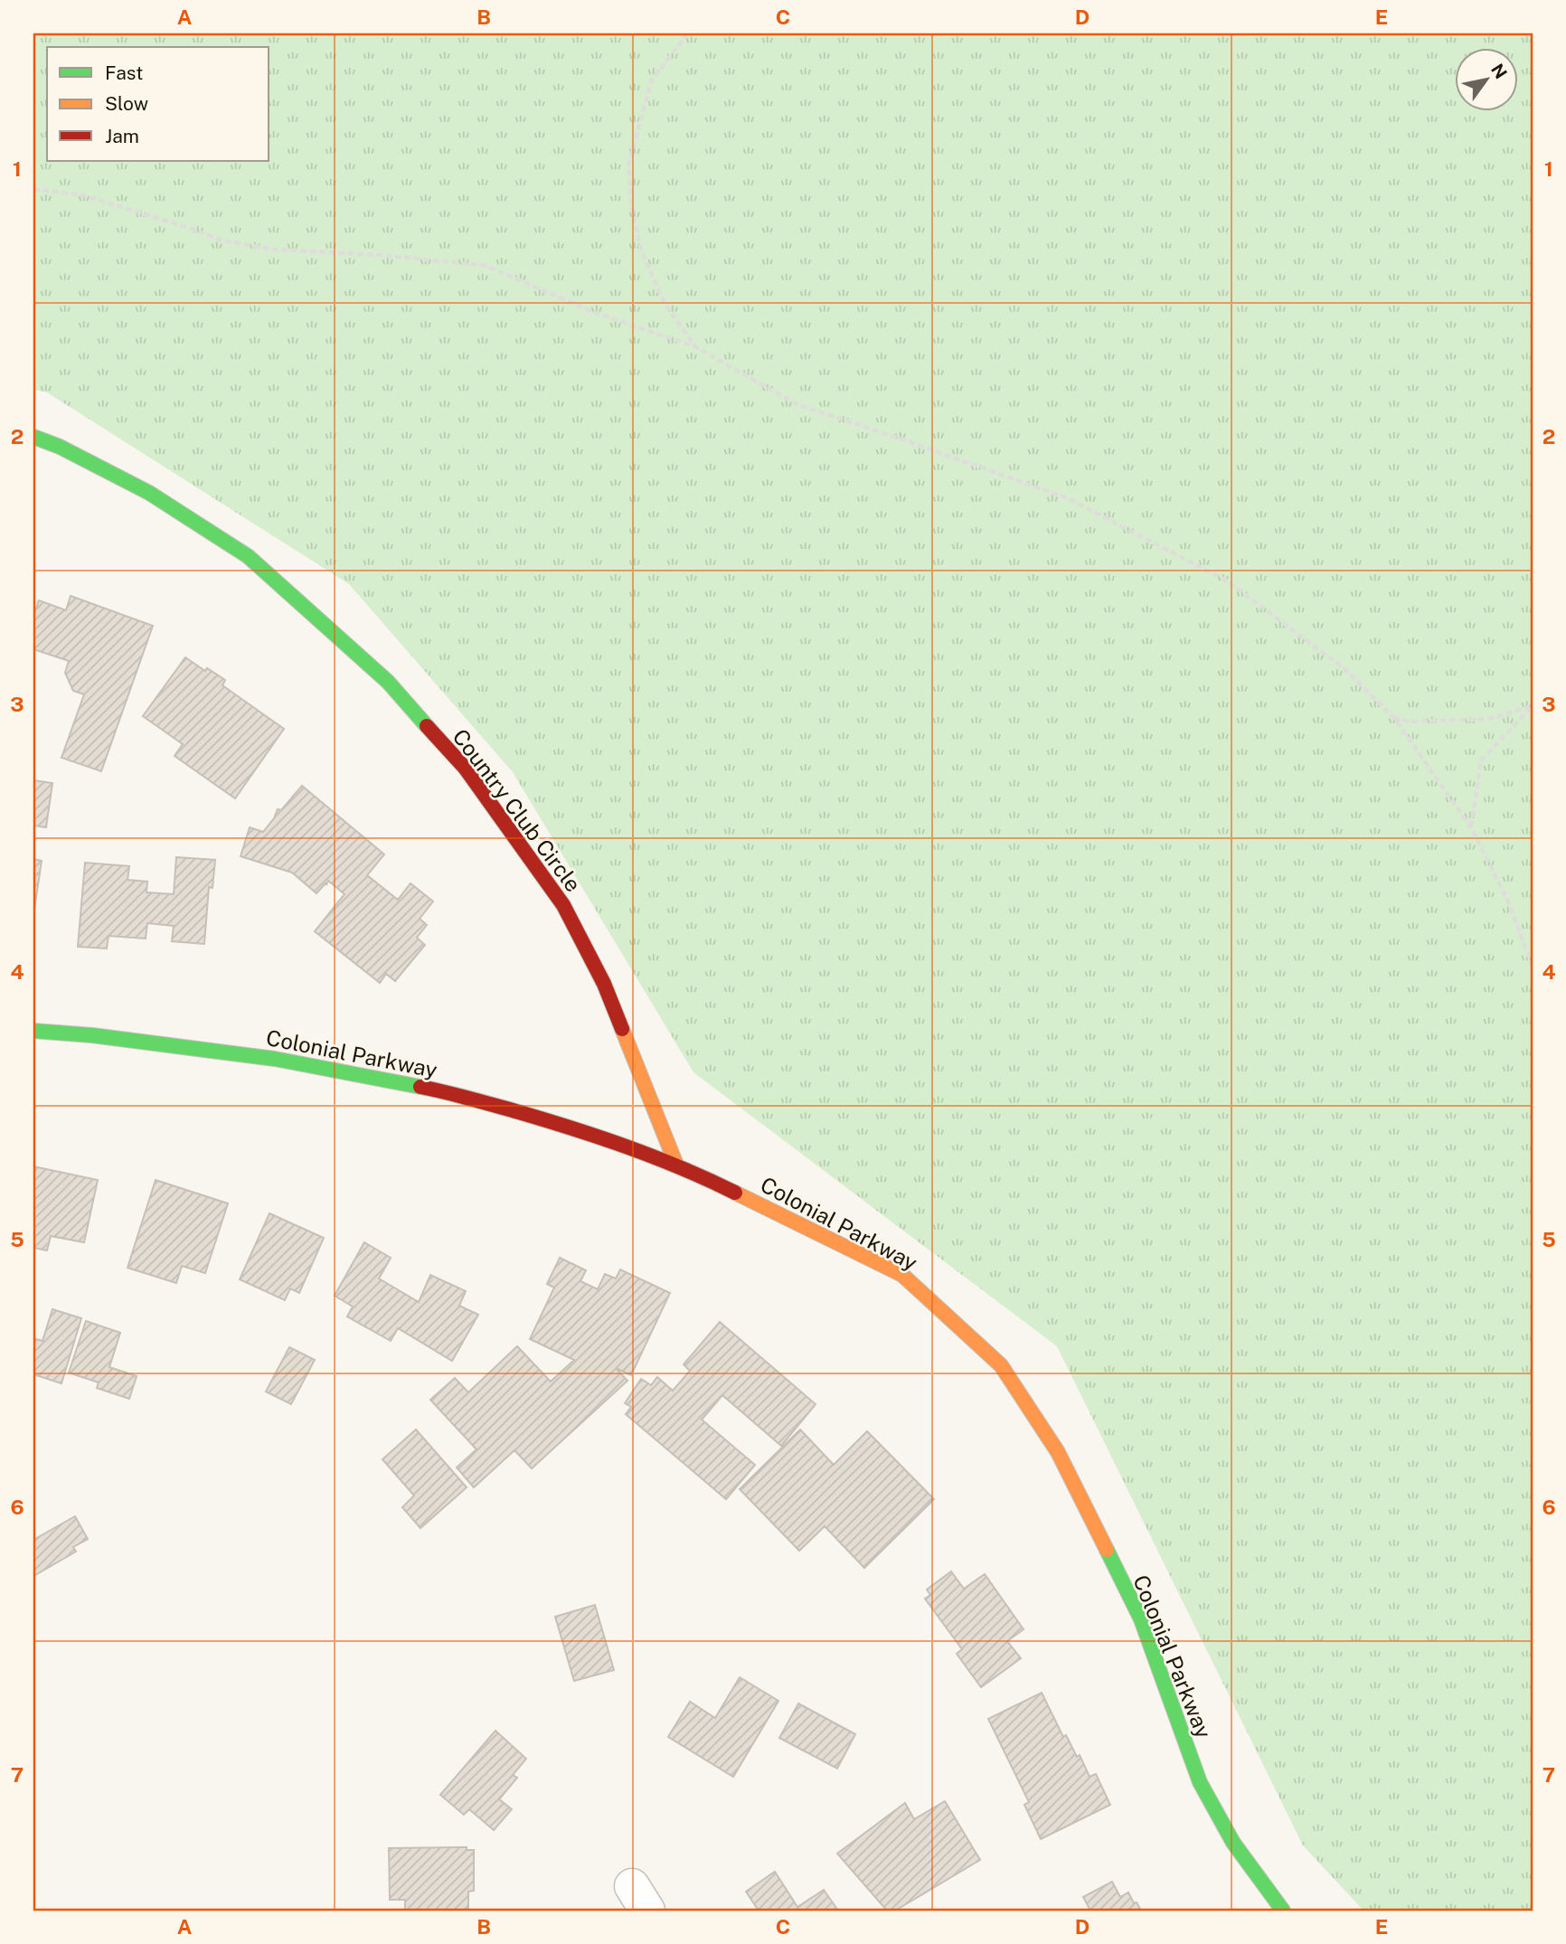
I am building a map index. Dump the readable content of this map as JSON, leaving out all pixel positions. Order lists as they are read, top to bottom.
{
  "streets": {
    "street": ["Country Club Circle", "Colonial Parkway"]
  },
  "crossings": [
    ["Country Club Circle", "Colonial Parkway"]
  ],
  "legend": ["Fast", "Slow", "Jam"],
  "north": "top right",
  "grid": {
    "columns": [
      "A",
      "B",
      "C",
      "D",
      "E"
    ],
    "rows": [
      "1",
      "2",
      "3",
      "4",
      "5",
      "6",
      "7"
    ]
  }
}
